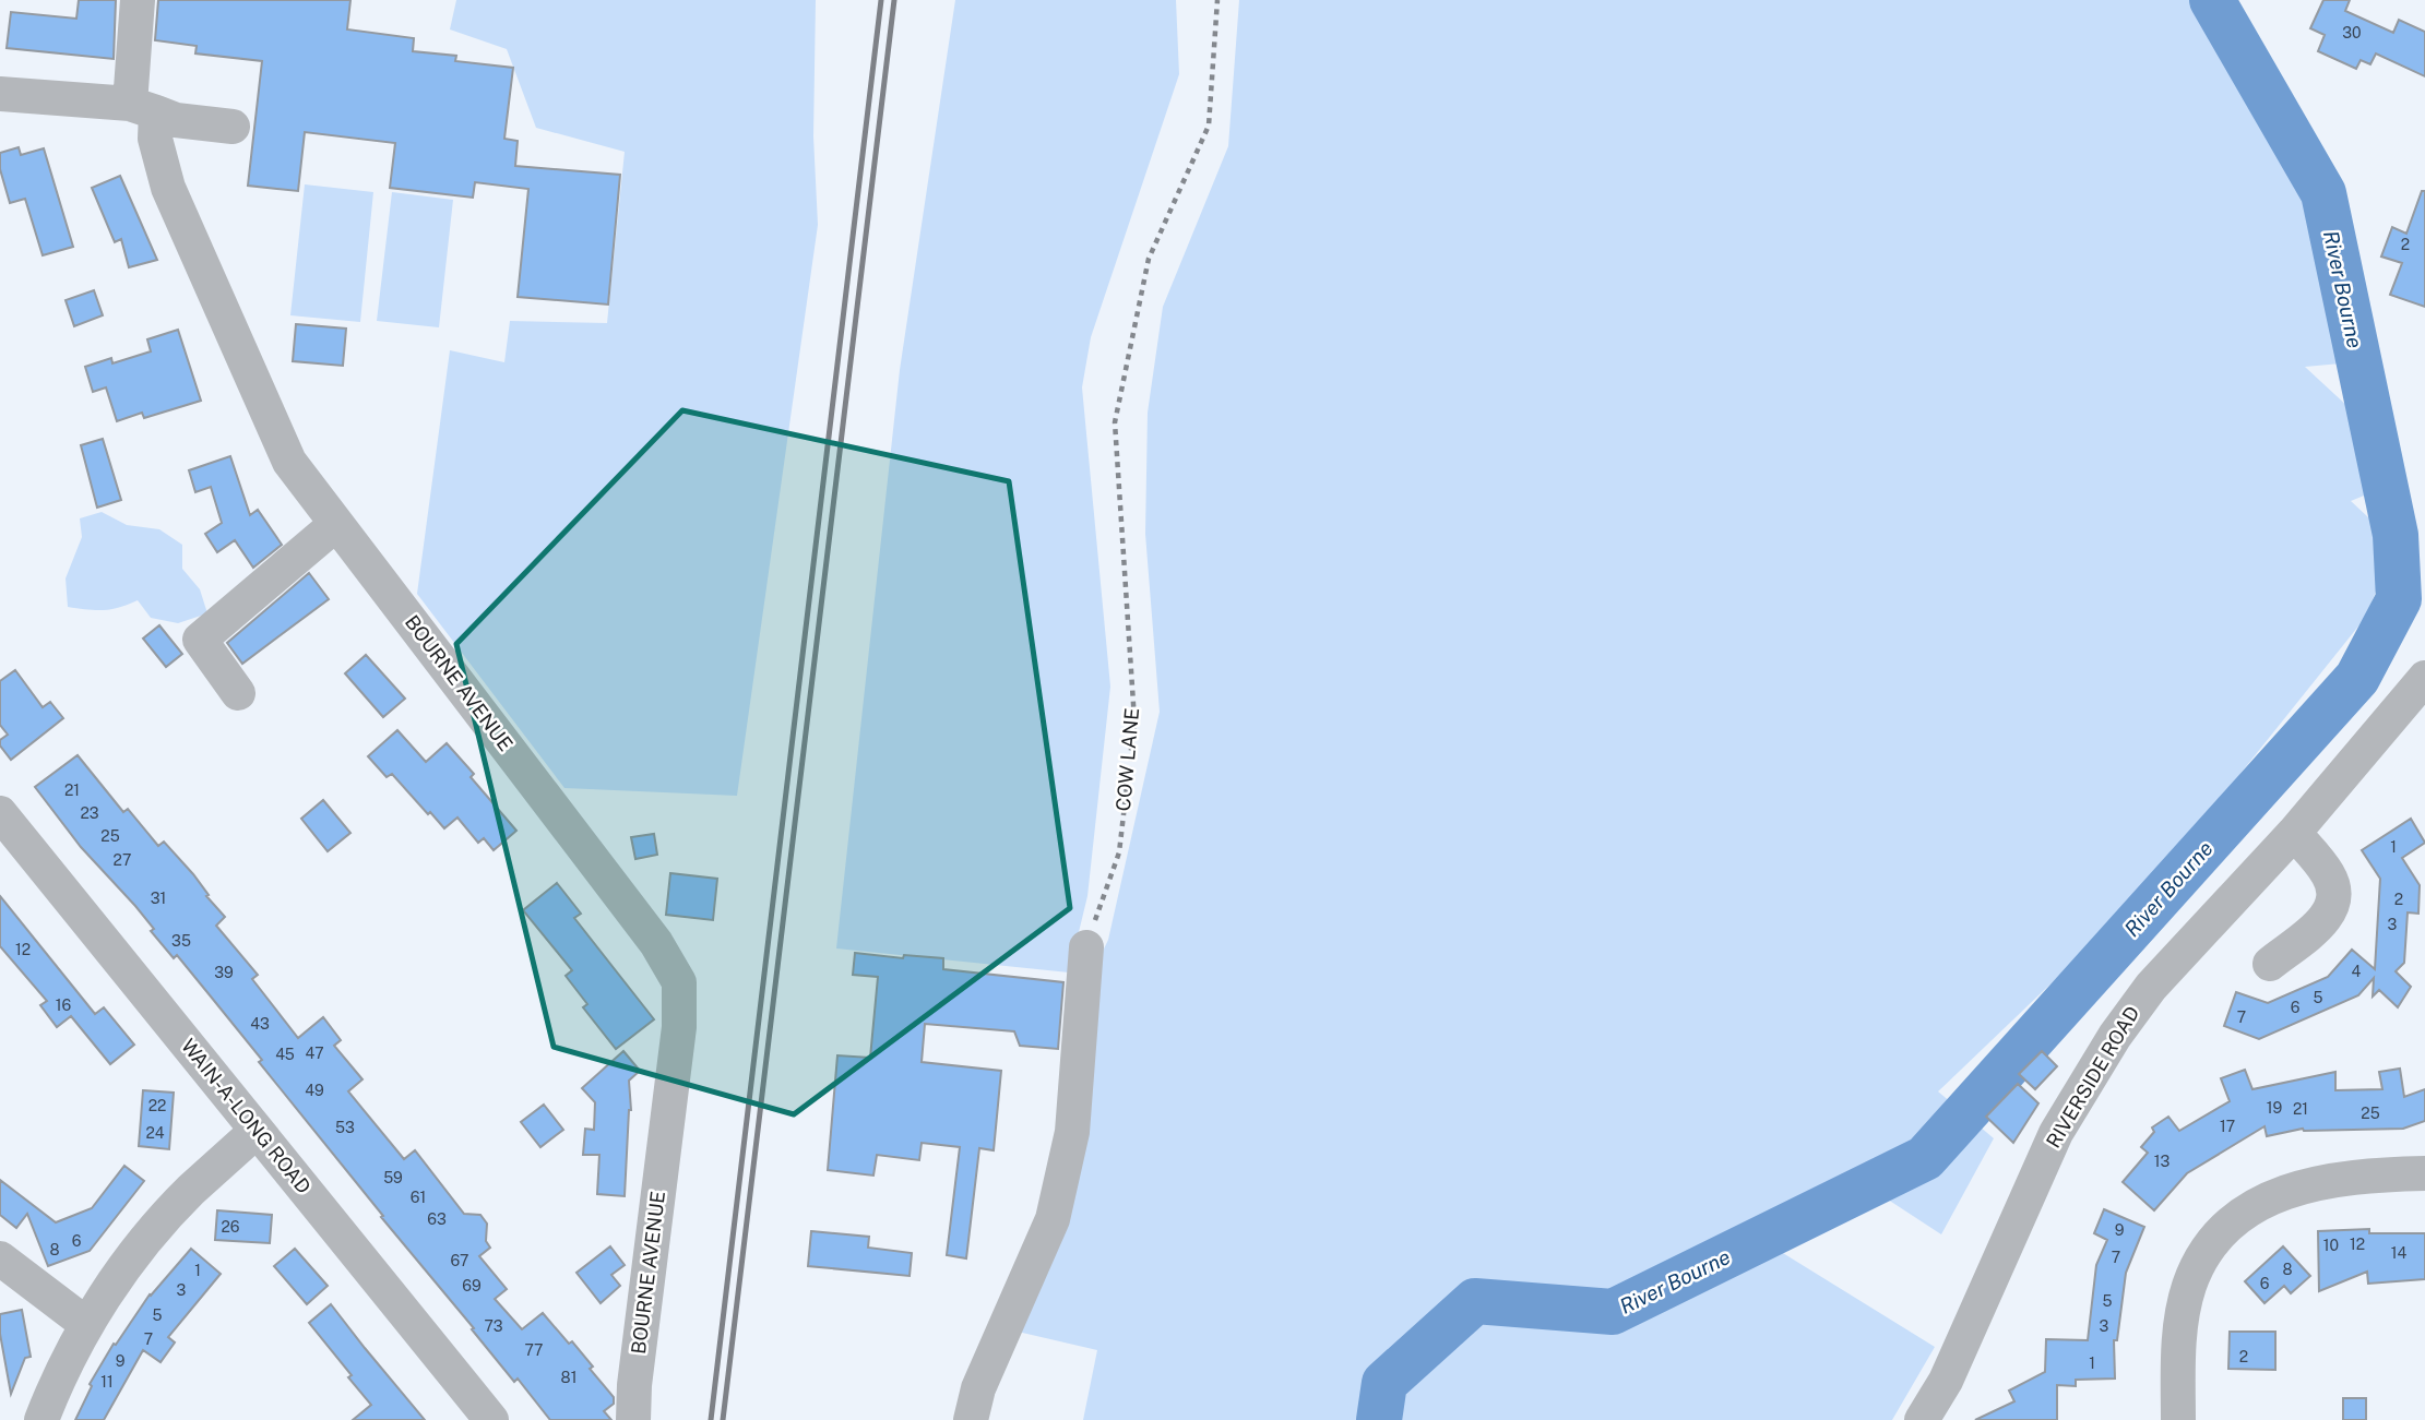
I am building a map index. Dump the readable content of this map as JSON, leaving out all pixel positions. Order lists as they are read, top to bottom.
{
  "streets": {
    "street": ["BOURNE AVENUE", "RIVERSIDE ROAD", "WAIN-A-LONG ROAD"],
    "path": ["COW LANE"]
  },
  "water": ["River Bourne"],
  "house_numbers": [
    "30",
    "2",
    "21",
    "23",
    "25",
    "1",
    "27",
    "31",
    "2",
    "3",
    "35",
    "12",
    "4",
    "39",
    "5",
    "16",
    "6",
    "7",
    "43",
    "47",
    "45",
    "49",
    "22",
    "19",
    "21",
    "25",
    "17",
    "53",
    "24",
    "13",
    "59",
    "61",
    "63",
    "26",
    "9",
    "6",
    "12",
    "10",
    "8",
    "14",
    "7",
    "67",
    "8",
    "1",
    "6",
    "69",
    "3",
    "5",
    "5",
    "73",
    "3",
    "7",
    "77",
    "2",
    "9",
    "1",
    "81",
    "11"
  ]
}
